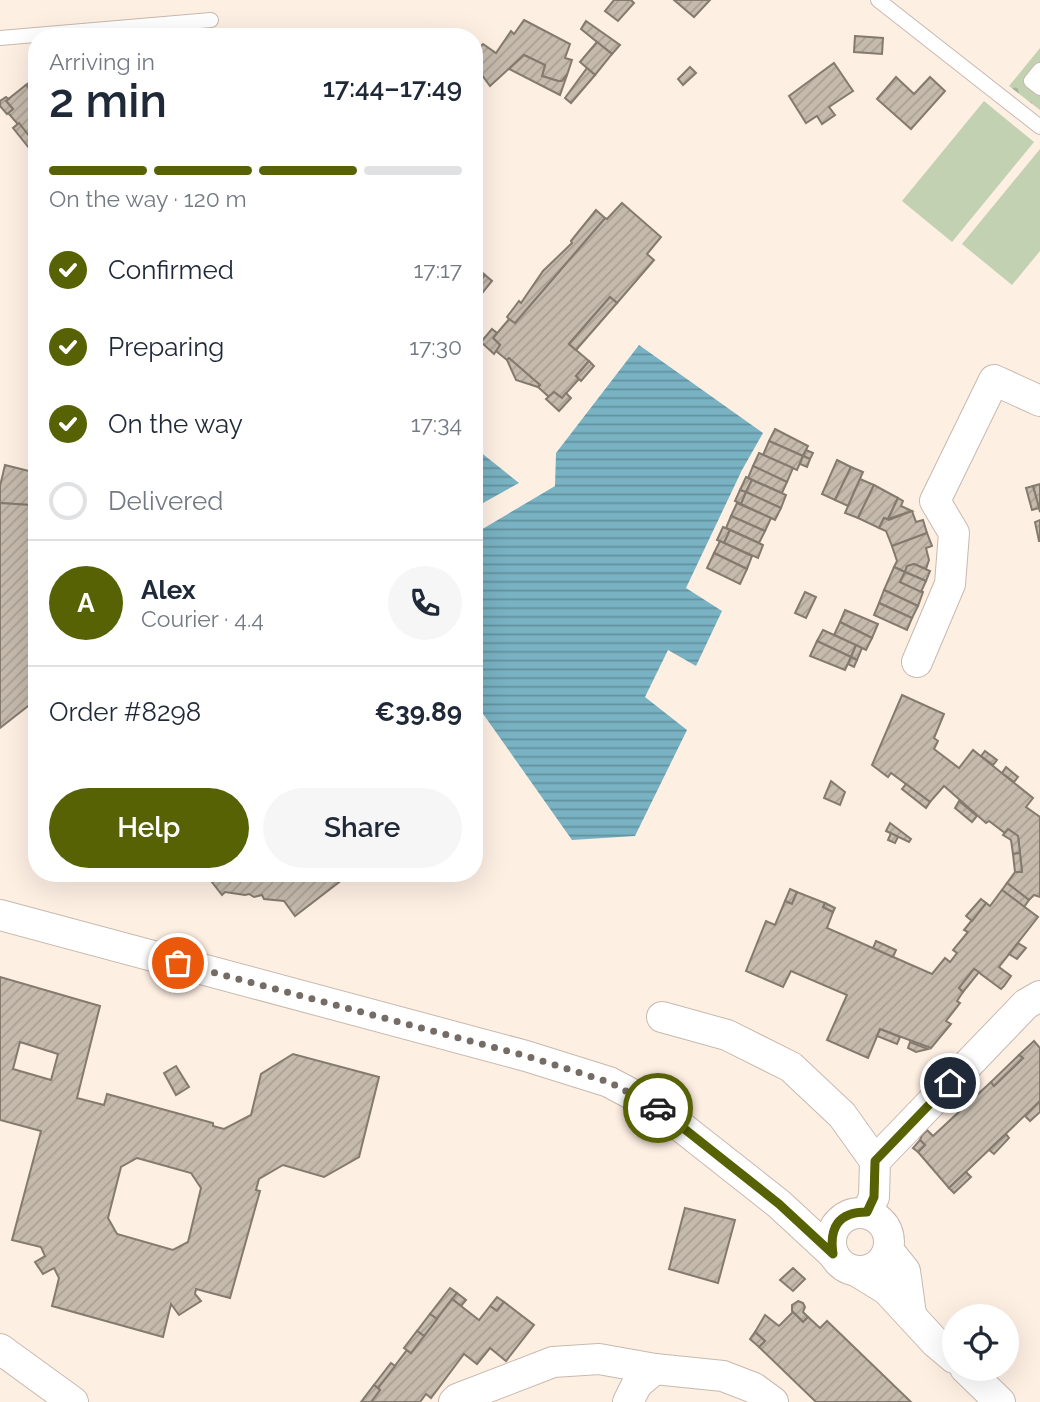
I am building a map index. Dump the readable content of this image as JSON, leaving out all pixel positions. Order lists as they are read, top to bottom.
{
  "page": {
    "heading": ["2 min", "Arriving in", "17:44–17:49"],
    "panel": [
      "Alex",
      "Courier · 4.4",
      "Order #8298",
      "€39.89"
    ],
    "bar": "On the way · 120 m",
    "list": [
      ["Confirmed", "17:17"],
      ["Preparing", "17:30"],
      ["On the way", "17:34"],
      "Delivered"
    ],
    "round": "A",
    "buttons": ["Help", "Share"]
  }
}
